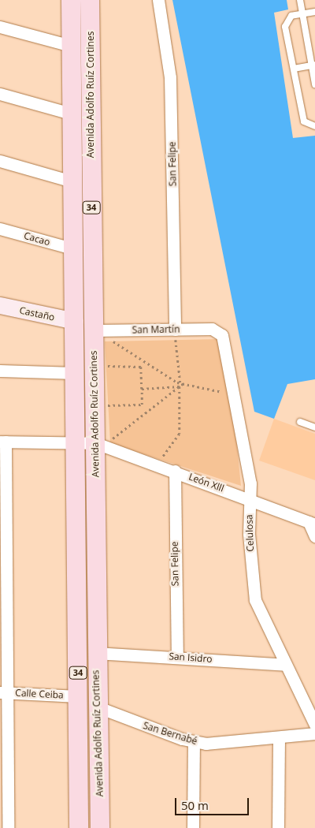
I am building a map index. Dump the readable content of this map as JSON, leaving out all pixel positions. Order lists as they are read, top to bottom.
{
  "streets": {
    "main road": ["Avenida Adolfo Ruíz Cortines", "34"],
    "street": [
      "San Felipe",
      "Cacao",
      "Castaño",
      "San Martín",
      "León Xlll",
      "Celulosa",
      "San Isidro",
      "Calle Ceiba",
      "San Bernabé"
    ]
  },
  "crossings": [
    ["Avenida Adolfo Ruíz Cortines", "Cacao"],
    ["Avenida Adolfo Ruíz Cortines", "Castaño"],
    ["Avenida Adolfo Ruíz Cortines", "San Martín"],
    ["Avenida Adolfo Ruíz Cortines", "León Xlll"],
    ["Avenida Adolfo Ruíz Cortines", "San Isidro"],
    ["Avenida Adolfo Ruíz Cortines", "Calle Ceiba"],
    ["Avenida Adolfo Ruíz Cortines", "San Bernabé"],
    ["San Felipe", "San Martín"],
    ["San Felipe", "León Xlll"],
    ["San Felipe", "San Isidro"],
    ["San Martín", "Celulosa"],
    ["León Xlll", "Celulosa"],
    ["Celulosa", "San Isidro"]
  ],
  "scale_bar": "50 m"
}
